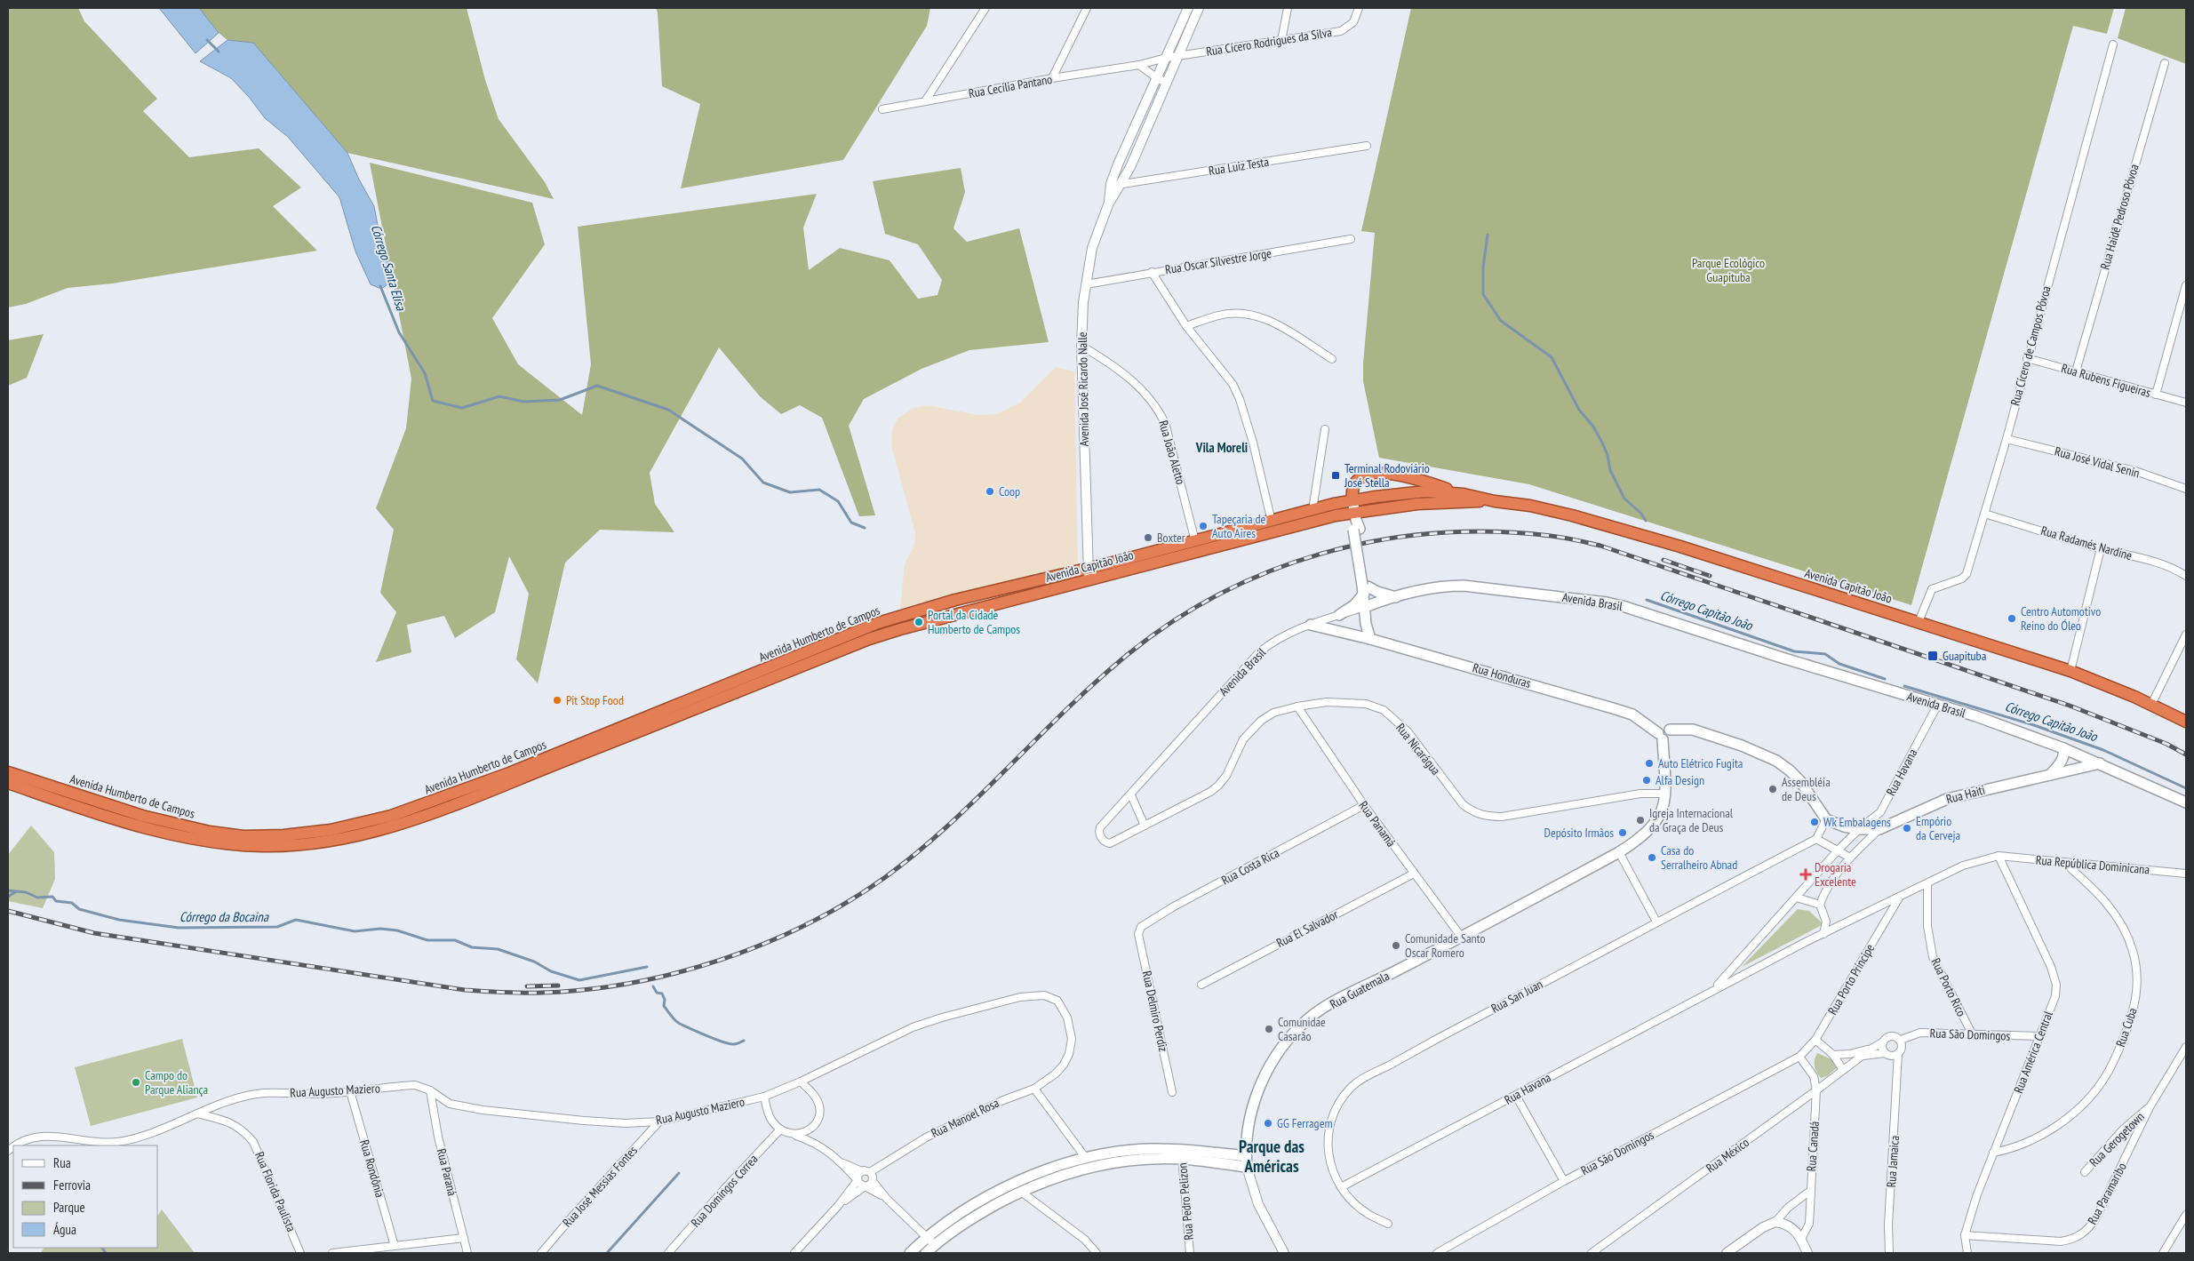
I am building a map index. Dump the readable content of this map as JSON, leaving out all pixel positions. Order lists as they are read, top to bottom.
{
  "streets": {
    "highway": ["Avenida Capitão João", "Avenida Humberto de Campos"],
    "main road": [
      "Avenida Brasil",
      "Rua Honduras",
      "Rua Haiti",
      "Rua Guatemala"
    ],
    "street": [
      "Rua Cícero Rodrigues da Silva",
      "Rua Cecília Pantano",
      "Rua Luiz Testa",
      "Rua Haidê Pedroso Póvoa",
      "Rua Oscar Silvestre Jorge",
      "Rua Cícero de Campos Póvoa",
      "Rua Rubens Figueiras",
      "Avenida José Ricardo Nalle",
      "Rua João Aletto",
      "Rua José Vidal Senin",
      "Rua Radamés Nardine",
      "Rua Nicarágua",
      "Rua Havana",
      "Rua Panamá",
      "Rua República Dominicana",
      "Rua Costa Rica",
      "Rua El Salvador",
      "Rua Porto Príncipe",
      "Rua Porto Rico",
      "Rua San Juan",
      "Rua Delmiro Perdiz",
      "Rua Cuba",
      "Rua São Domingos",
      "Rua América Central",
      "Rua Augusto Maziero",
      "Rua Manoel Rosa",
      "Rua Gerogetown",
      "Rua Canadá",
      "Rua México",
      "Rua Jamaica",
      "Rua Rondônia",
      "Rua Paraná",
      "Rua José Messias Fontes",
      "Rua Domingos Correa",
      "Rua Florida Paulista",
      "Rua Paramaribo",
      "Rua Pedro Pelizon"
    ]
  },
  "crossings": [
    ["Rua Cícero Rodrigues da Silva", "Rua Cecília Pantano"],
    ["Rua Cícero Rodrigues da Silva", "Avenida José Ricardo Nalle"],
    ["Rua Cecília Pantano", "Avenida José Ricardo Nalle"],
    ["Rua Luiz Testa", "Avenida José Ricardo Nalle"],
    ["Rua Haidê Pedroso Póvoa", "Rua Rubens Figueiras"],
    ["Rua Oscar Silvestre Jorge", "Avenida José Ricardo Nalle"],
    ["Rua Cícero de Campos Póvoa", "Rua Rubens Figueiras"],
    ["Rua Cícero de Campos Póvoa", "Rua José Vidal Senin"],
    ["Rua Cícero de Campos Póvoa", "Rua Radamés Nardine"],
    ["Rua Cícero de Campos Póvoa", "Avenida Capitão João"],
    ["Avenida José Ricardo Nalle", "Rua João Aletto"],
    ["Avenida José Ricardo Nalle", "Avenida Capitão João"],
    ["Rua João Aletto", "Avenida Capitão João"],
    ["Avenida Capitão João", "Avenida Humberto de Campos"],
    ["Avenida Brasil", "Rua Honduras"],
    ["Avenida Brasil", "Rua Nicarágua"],
    ["Avenida Brasil", "Rua Havana"],
    ["Avenida Brasil", "Rua Haiti"],
    ["Rua Honduras", "Rua Guatemala"],
    ["Rua Nicarágua", "Rua Panamá"],
    ["Rua Nicarágua", "Rua Guatemala"],
    ["Rua Havana", "Rua Haiti"],
    ["Rua Havana", "Rua San Juan"],
    ["Rua Panamá", "Rua Costa Rica"],
    ["Rua Panamá", "Rua El Salvador"],
    ["Rua Panamá", "Rua Guatemala"],
    ["Rua República Dominicana", "Rua Cuba"],
    ["Rua República Dominicana", "Rua América Central"],
    ["Rua Costa Rica", "Rua Delmiro Perdiz"],
    ["Rua Porto Príncipe", "Rua São Domingos"],
    ["Rua Porto Príncipe", "Rua Canadá"],
    ["Rua Porto Rico", "Rua São Domingos"],
    ["Rua Cuba", "Rua América Central"],
    ["Rua São Domingos", "Rua América Central"],
    ["Rua São Domingos", "Rua Canadá"],
    ["Rua São Domingos", "Rua México"],
    ["Rua São Domingos", "Rua Jamaica"],
    ["Rua América Central", "Rua Paramaribo"],
    ["Rua Augusto Maziero", "Rua Manoel Rosa"],
    ["Rua Augusto Maziero", "Rua Rondônia"],
    ["Rua Augusto Maziero", "Rua Paraná"],
    ["Rua Augusto Maziero", "Rua José Messias Fontes"],
    ["Rua Augusto Maziero", "Rua Domingos Correa"],
    ["Rua Augusto Maziero", "Rua Florida Paulista"],
    ["Rua Gerogetown", "Rua Paramaribo"],
    ["Rua Canadá", "Rua México"],
    ["Rua México", "Rua Jamaica"]
  ],
  "districts": ["Vila Moreli", "Parque das Américas"],
  "water": ["Córrego Santa Elisa", "Córrego Capitão João", "Córrego da Bocaina"],
  "parks": ["Parque Ecológico Guapituba"],
  "places": {
    "transit": ["Terminal Rodoviário José Stella", "Guapituba"],
    "other": [
      "Coop",
      "Tapeçaria de Auto Aires",
      "Boxter",
      "Centro Automotivo Reino do Óleo",
      "Portal da Cidade Humberto de Campos",
      "Pit Stop Food",
      "Auto Elétrico Fugita",
      "Alfa Design",
      "Assembléia de Deus",
      "Igreja Internacional da Graça de Deus",
      "Wk Embalagens",
      "Empório da Cerveja",
      "Depósito Irmãos",
      "Casa do Serralheiro Abnad",
      "Comunidade Santo Oscar Romero",
      "Comunidae Casarão",
      "Campo do Parque Aliança",
      "GG Ferragem"
    ],
    "health": ["Drogaria Excelente"]
  },
  "legend": [
    "Rua",
    "Ferrovia",
    "Parque",
    "Água"
  ]
}
